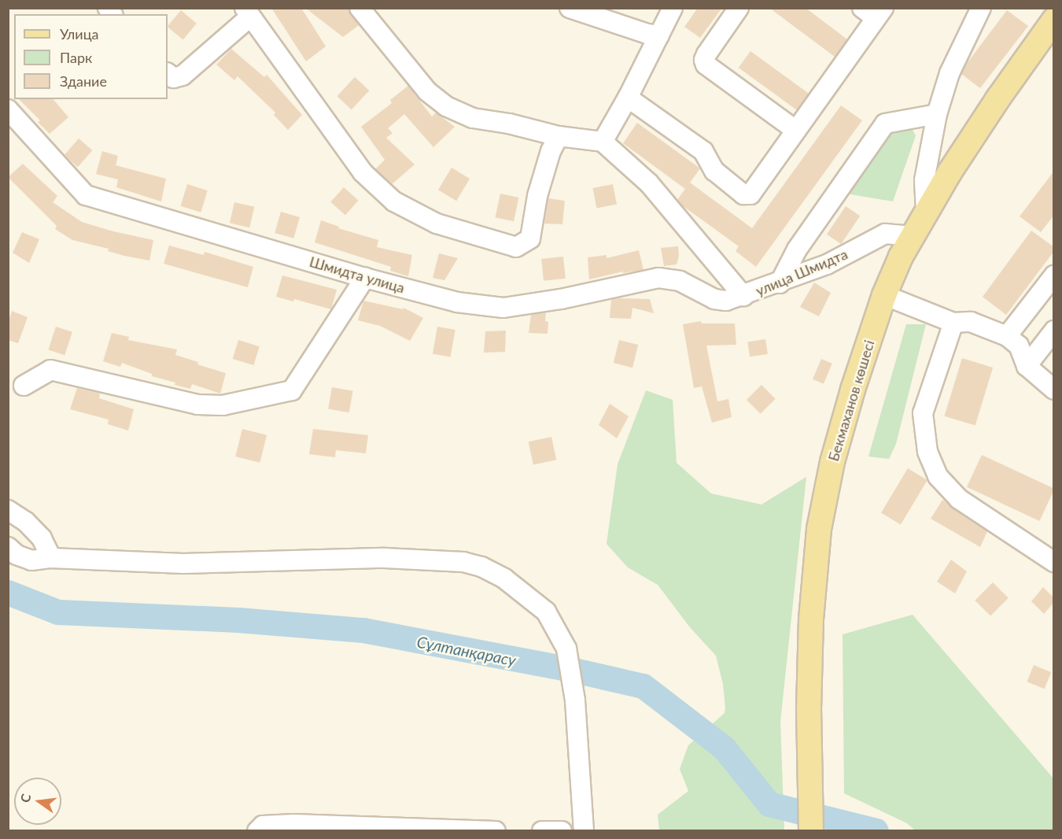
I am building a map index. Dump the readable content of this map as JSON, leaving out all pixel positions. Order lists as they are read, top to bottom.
{
  "streets": {
    "main road": ["Бекмаханов көшесі"],
    "street": ["улица Шмидта", "Шмидта улица"]
  },
  "crossings": [
    ["улица Шмидта", "Шмидта улица"],
    ["улица Шмидта", "Бекмаханов көшесі"]
  ],
  "water": ["Сұлтанқарасу"],
  "legend": ["Улица", "Парк", "Здание"],
  "north": "left"
}
